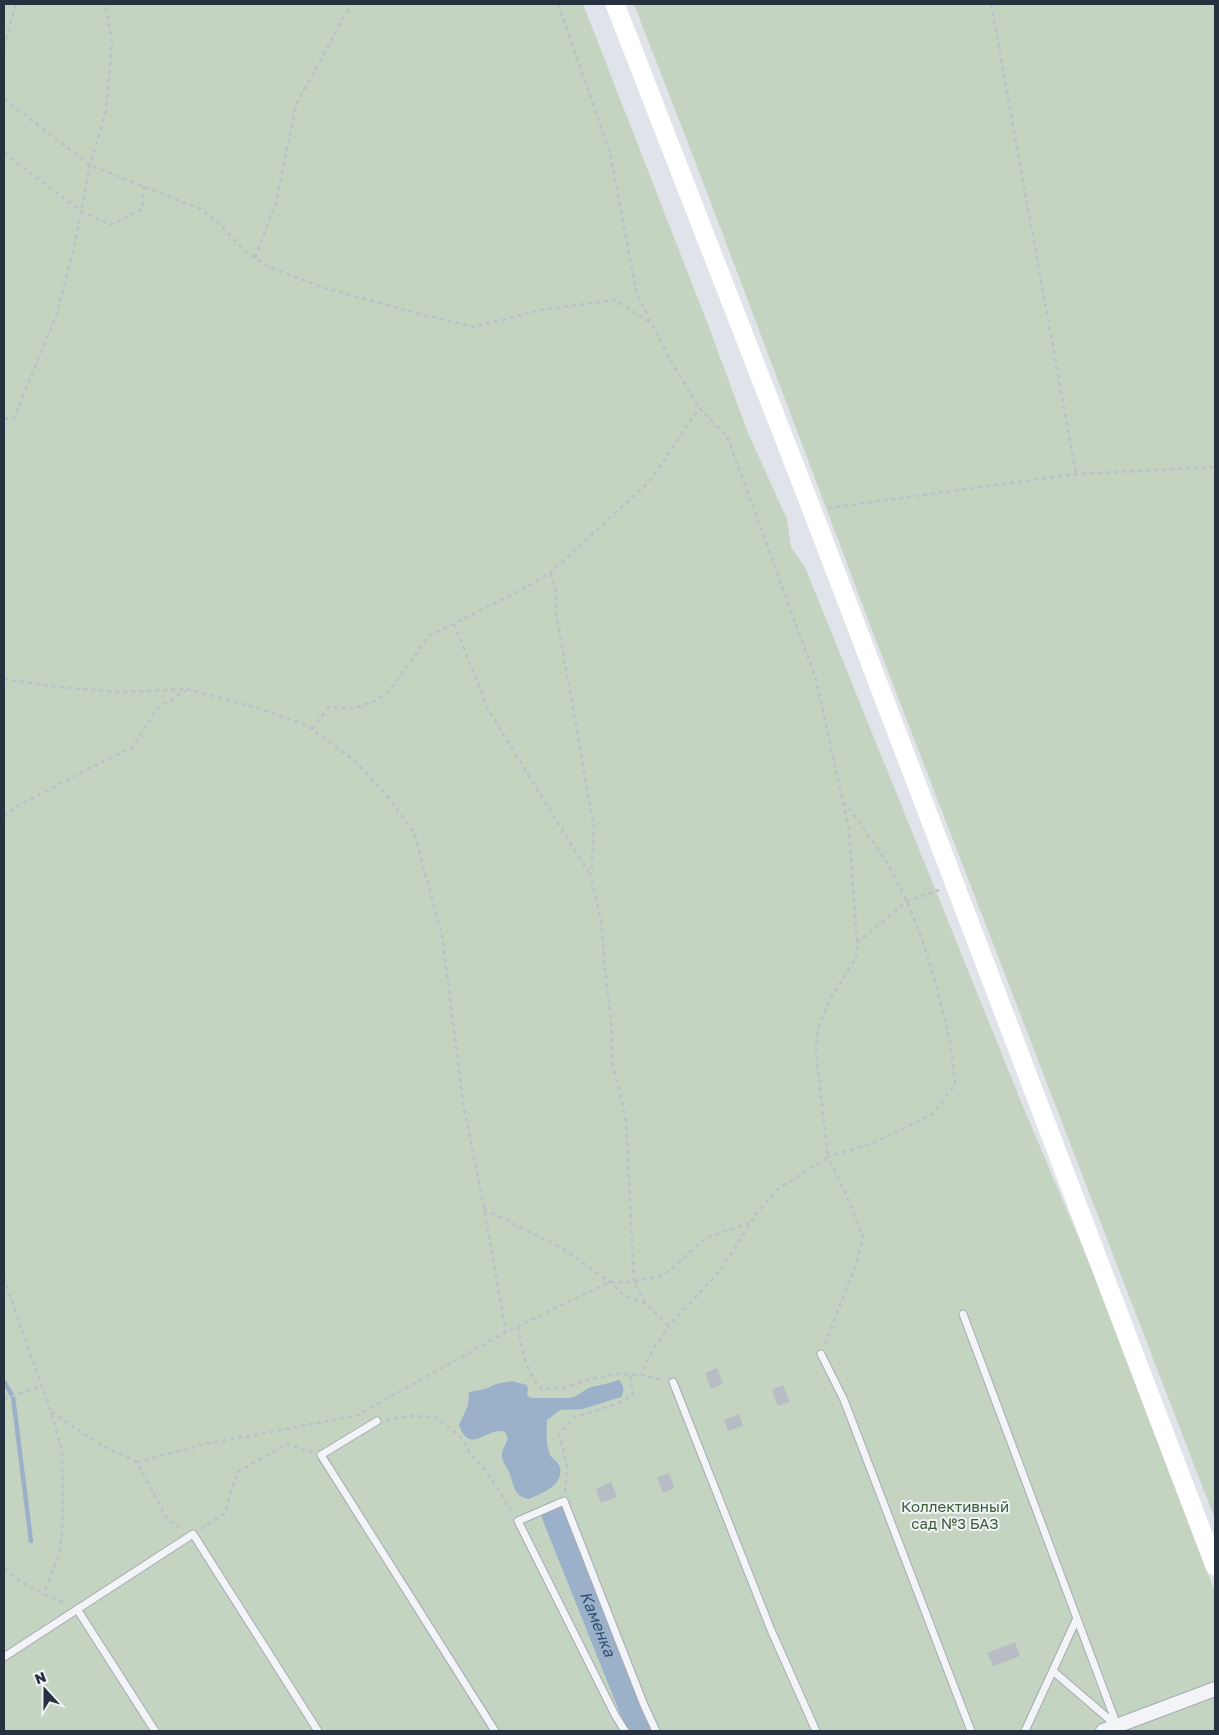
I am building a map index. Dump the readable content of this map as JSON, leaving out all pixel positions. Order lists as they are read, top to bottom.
{
  "water": ["Каменка"],
  "parks": ["Коллективный сад №3 БАЗ"],
  "north": "top"
}
